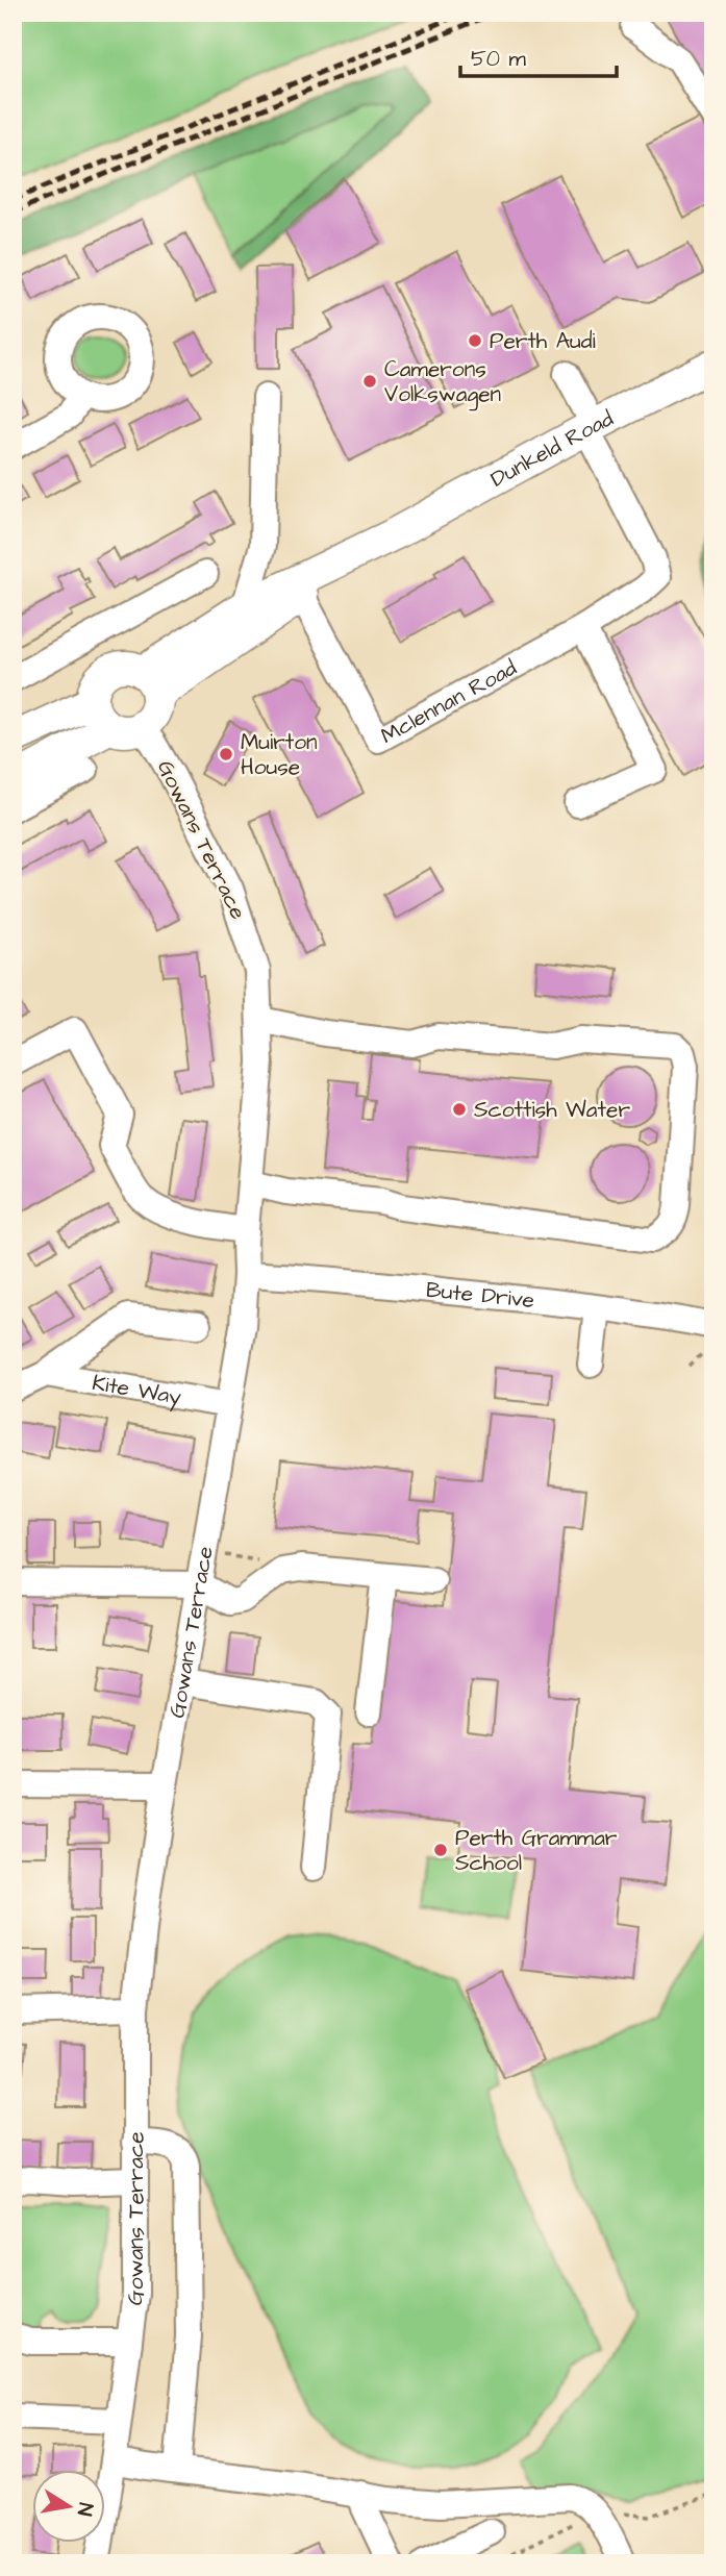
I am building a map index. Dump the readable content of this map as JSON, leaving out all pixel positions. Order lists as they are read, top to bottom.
{
  "streets": {
    "main road": ["Dunkeld Road"],
    "street": [
      "Mclennan Road",
      "Gowans Terrace",
      "Bute Drive",
      "Kite Way"
    ]
  },
  "crossings": [
    ["Dunkeld Road", "Mclennan Road"],
    ["Dunkeld Road", "Gowans Terrace"],
    ["Gowans Terrace", "Bute Drive"],
    ["Gowans Terrace", "Kite Way"]
  ],
  "places": [
    "Perth Audi",
    "Camerons Volkswagen",
    "Muirton House",
    "Scottish Water",
    "Perth Grammar School"
  ],
  "scale_bar": "50 m",
  "north": "right"
}
